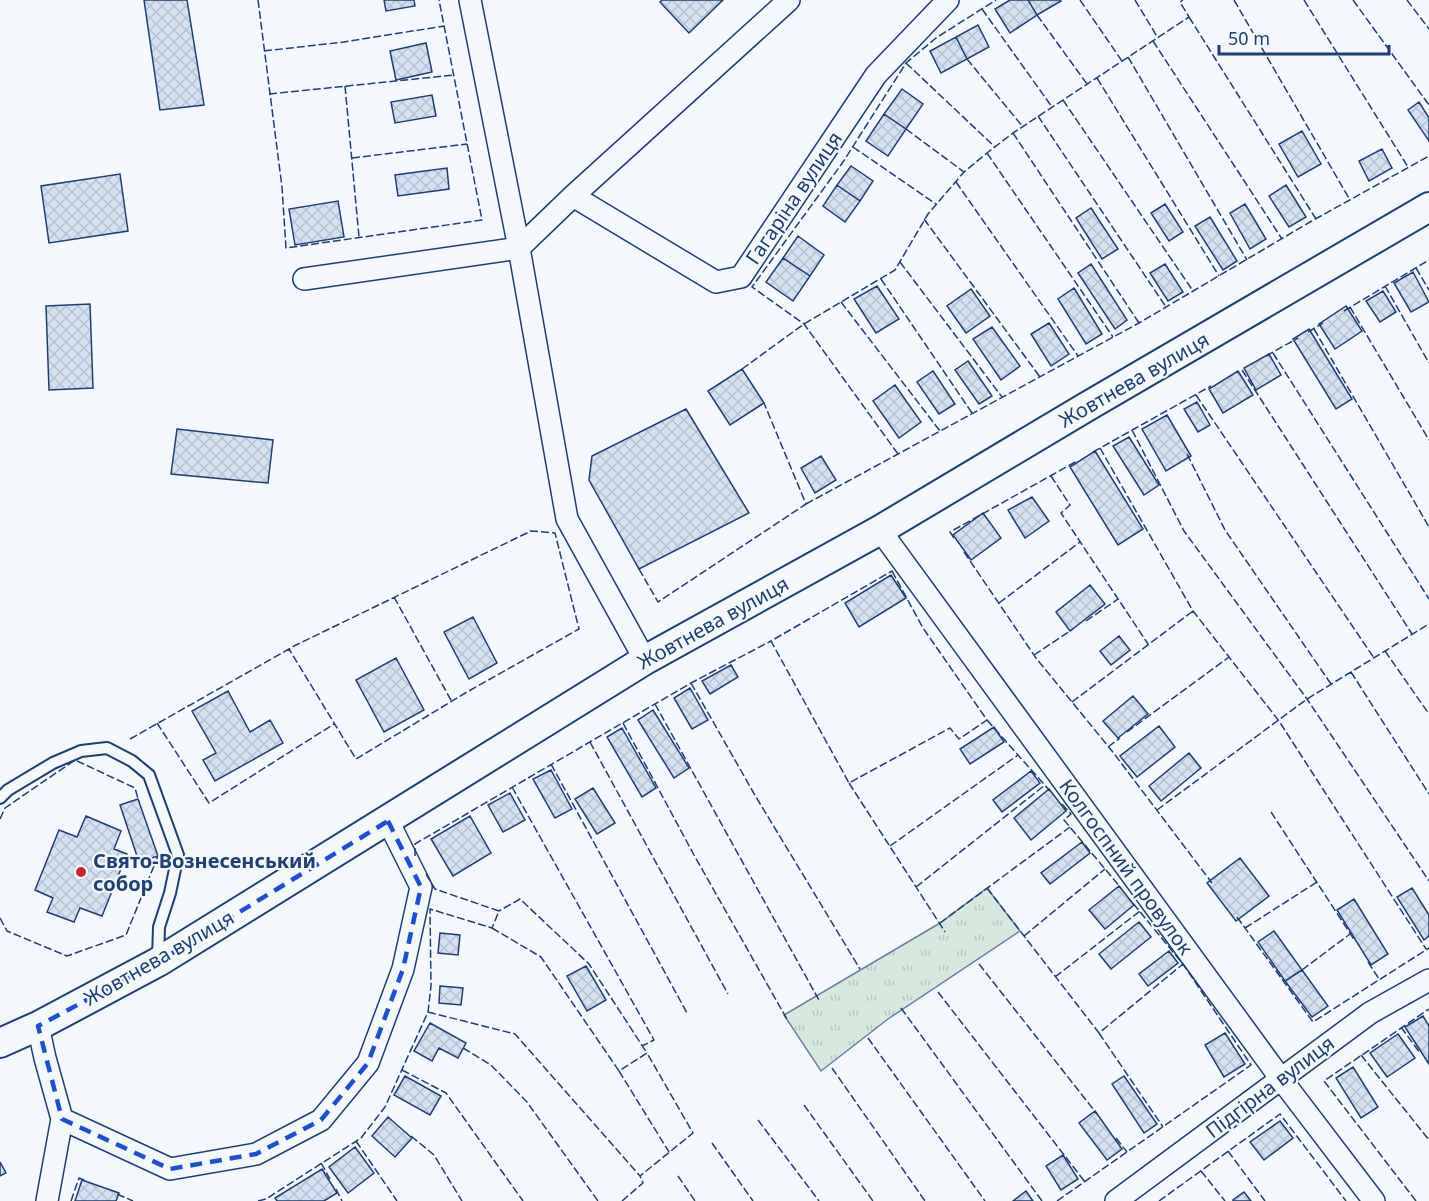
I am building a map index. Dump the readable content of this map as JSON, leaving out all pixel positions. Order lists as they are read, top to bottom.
{
  "streets": {
    "street": [
      "Гагаріна вулиця",
      "Жовтнева вулиця",
      "Колгоспний провулок",
      "Підгірна вулиця"
    ]
  },
  "crossings": [
    ["Жовтнева вулиця", "Колгоспний провулок"],
    ["Колгоспний провулок", "Підгірна вулиця"]
  ],
  "places": ["Свято-Вознесенський собор"],
  "scale_bar": "50 m"
}
